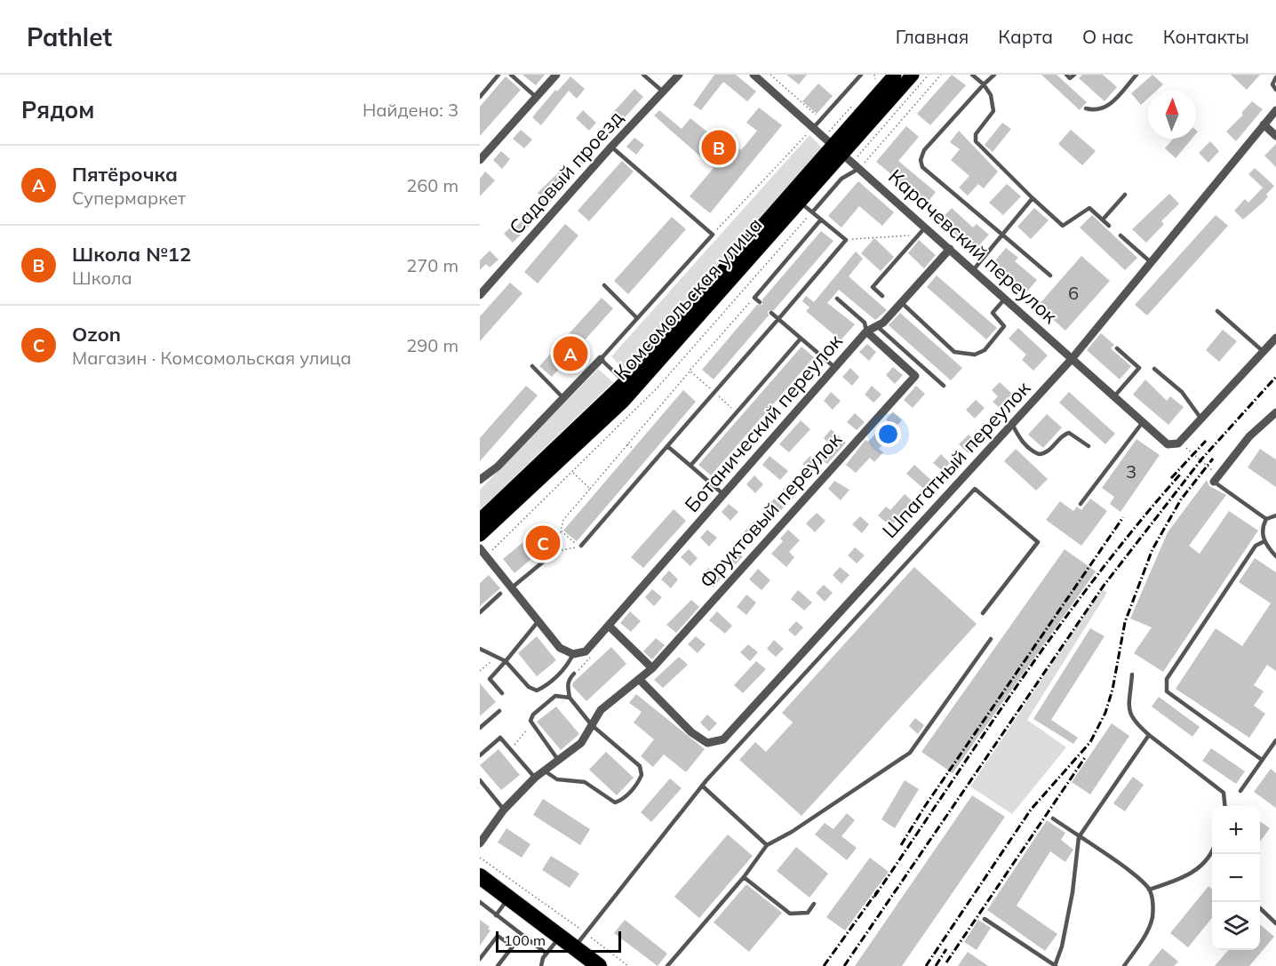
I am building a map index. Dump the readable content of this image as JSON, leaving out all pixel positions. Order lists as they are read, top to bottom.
{
  "streets": {
    "main road": ["Комсомольская улица"],
    "street": [
      "Садовый проезд",
      "Карачевский переулок",
      "Ботанический переулок",
      "Шпагатный переулок",
      "Фруктовый переулок"
    ]
  },
  "crossings": [
    ["Карачевский переулок", "Комсомольская улица"],
    ["Карачевский переулок", "Ботанический переулок"],
    ["Карачевский переулок", "Шпагатный переулок"],
    ["Ботанический переулок", "Фруктовый переулок"],
    ["Шпагатный переулок", "Фруктовый переулок"]
  ],
  "house_numbers": ["6", "3"],
  "scale_bar": "100 m",
  "north": "top",
  "page": {
    "header": "Pathlet",
    "nav": [
      "Главная",
      "Карта",
      "О нас",
      "Контакты"
    ],
    "heading": ["Рядом", "Найдено: 3"],
    "pins": ["B", "A", "C"],
    "list": [
      {
        "mark": "A",
        "name": "Пятёрочка",
        "note": "Супермаркет",
        "value": "260 m"
      },
      {
        "mark": "B",
        "name": "Школа №12",
        "note": "Школа",
        "value": "270 m"
      },
      {
        "mark": "C",
        "name": "Ozon",
        "note": "Магазин · Комсомольская улица",
        "value": "290 m"
      }
    ],
    "map_buttons": ["+", "−"],
    "scale": "100 m"
  }
}
